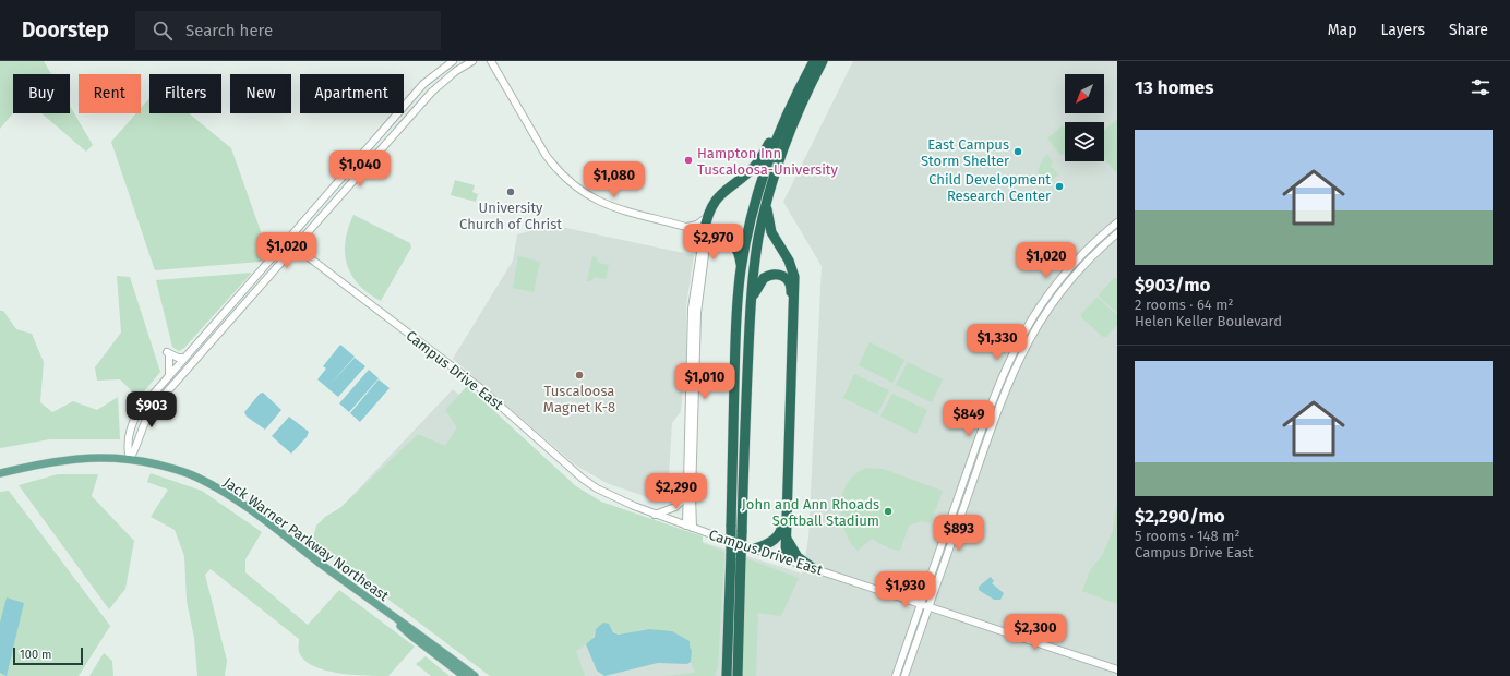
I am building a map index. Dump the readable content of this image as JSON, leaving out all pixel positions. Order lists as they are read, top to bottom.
{
  "streets": {
    "main road": ["Jack Warner Parkway Northeast"],
    "street": ["Campus Drive East"]
  },
  "places": [
    "East Campus Storm Shelter",
    "Hampton Inn Tuscaloosa-University",
    "Child Development Research Center",
    "University Church of Christ",
    "Tuscaloosa Magnet K-8",
    "John and Ann Rhoads Softball Stadium"
  ],
  "scale_bar": "100 m",
  "north": "bottom left",
  "page": {
    "header": "Doorstep",
    "search": "Search here",
    "nav": ["Map", "Layers", "Share"],
    "heading": "13 homes",
    "chip": [
      "Buy",
      "Rent",
      "Filters",
      "New",
      "Apartment"
    ],
    "list": [
      {
        "name": "$903/mo",
        "note": "2 rooms · 64 m² · Helen Keller Boulevard"
      },
      {
        "name": "$2,290/mo",
        "note": "5 rooms · 148 m² · Campus Drive East"
      }
    ],
    "price": [
      "$1,040",
      "$1,080",
      "$2,970",
      "$1,020",
      "$1,020",
      "$1,330",
      "$1,010",
      "$903",
      "$849",
      "$2,290",
      "$893",
      "$1,930",
      "$2,300"
    ],
    "scale": "100 m"
  }
}
